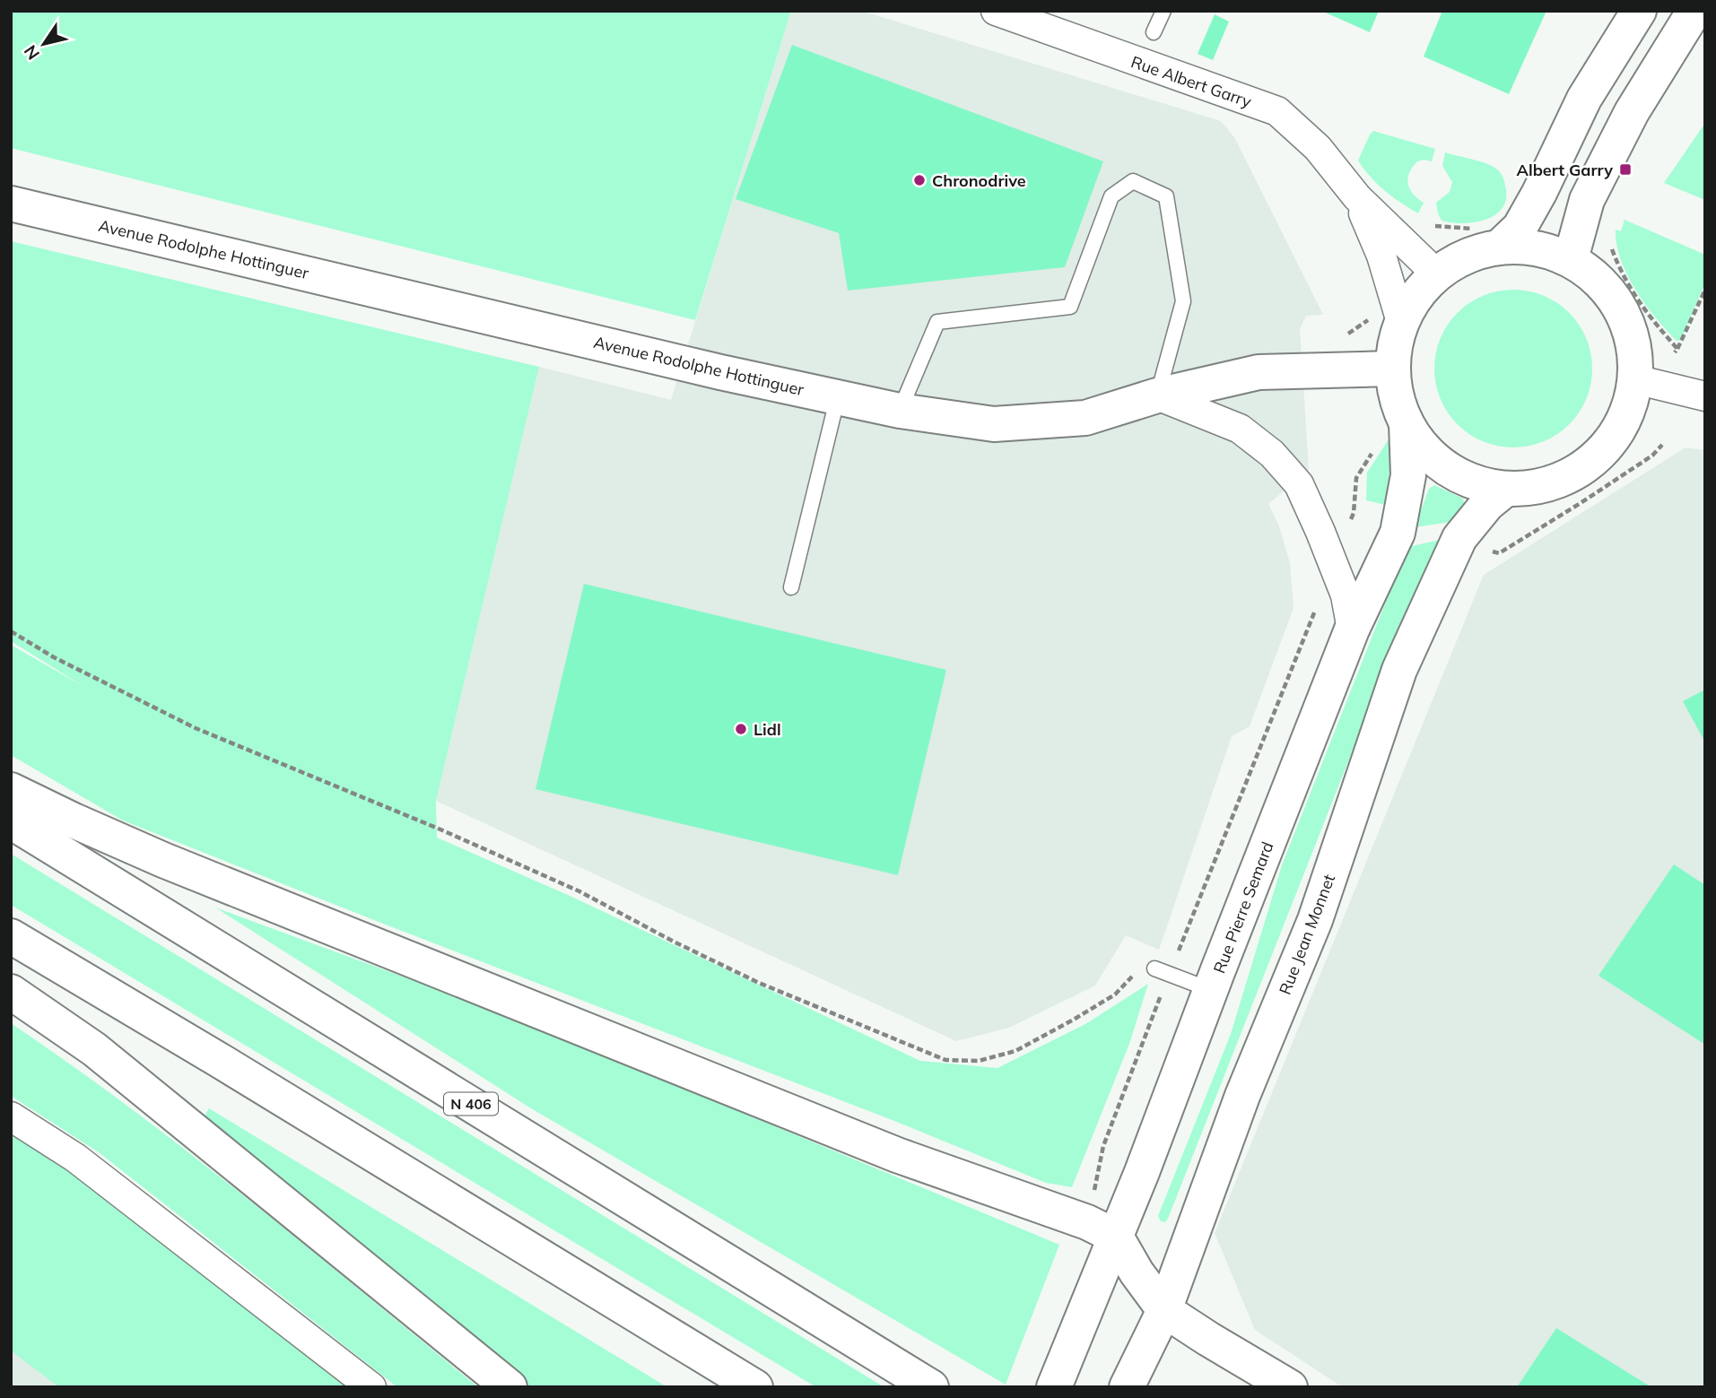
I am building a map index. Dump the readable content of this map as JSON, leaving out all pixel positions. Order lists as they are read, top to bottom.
{
  "streets": {
    "main road": [
      "Avenue Rodolphe Hottinguer",
      "Rue Pierre Semard",
      "Rue Jean Monnet",
      "N 406"
    ],
    "street": ["Rue Albert Garry"]
  },
  "places": {
    "transit": ["Albert Garry"],
    "other": ["Chronodrive", "Lidl"]
  },
  "north": "bottom left"
}
